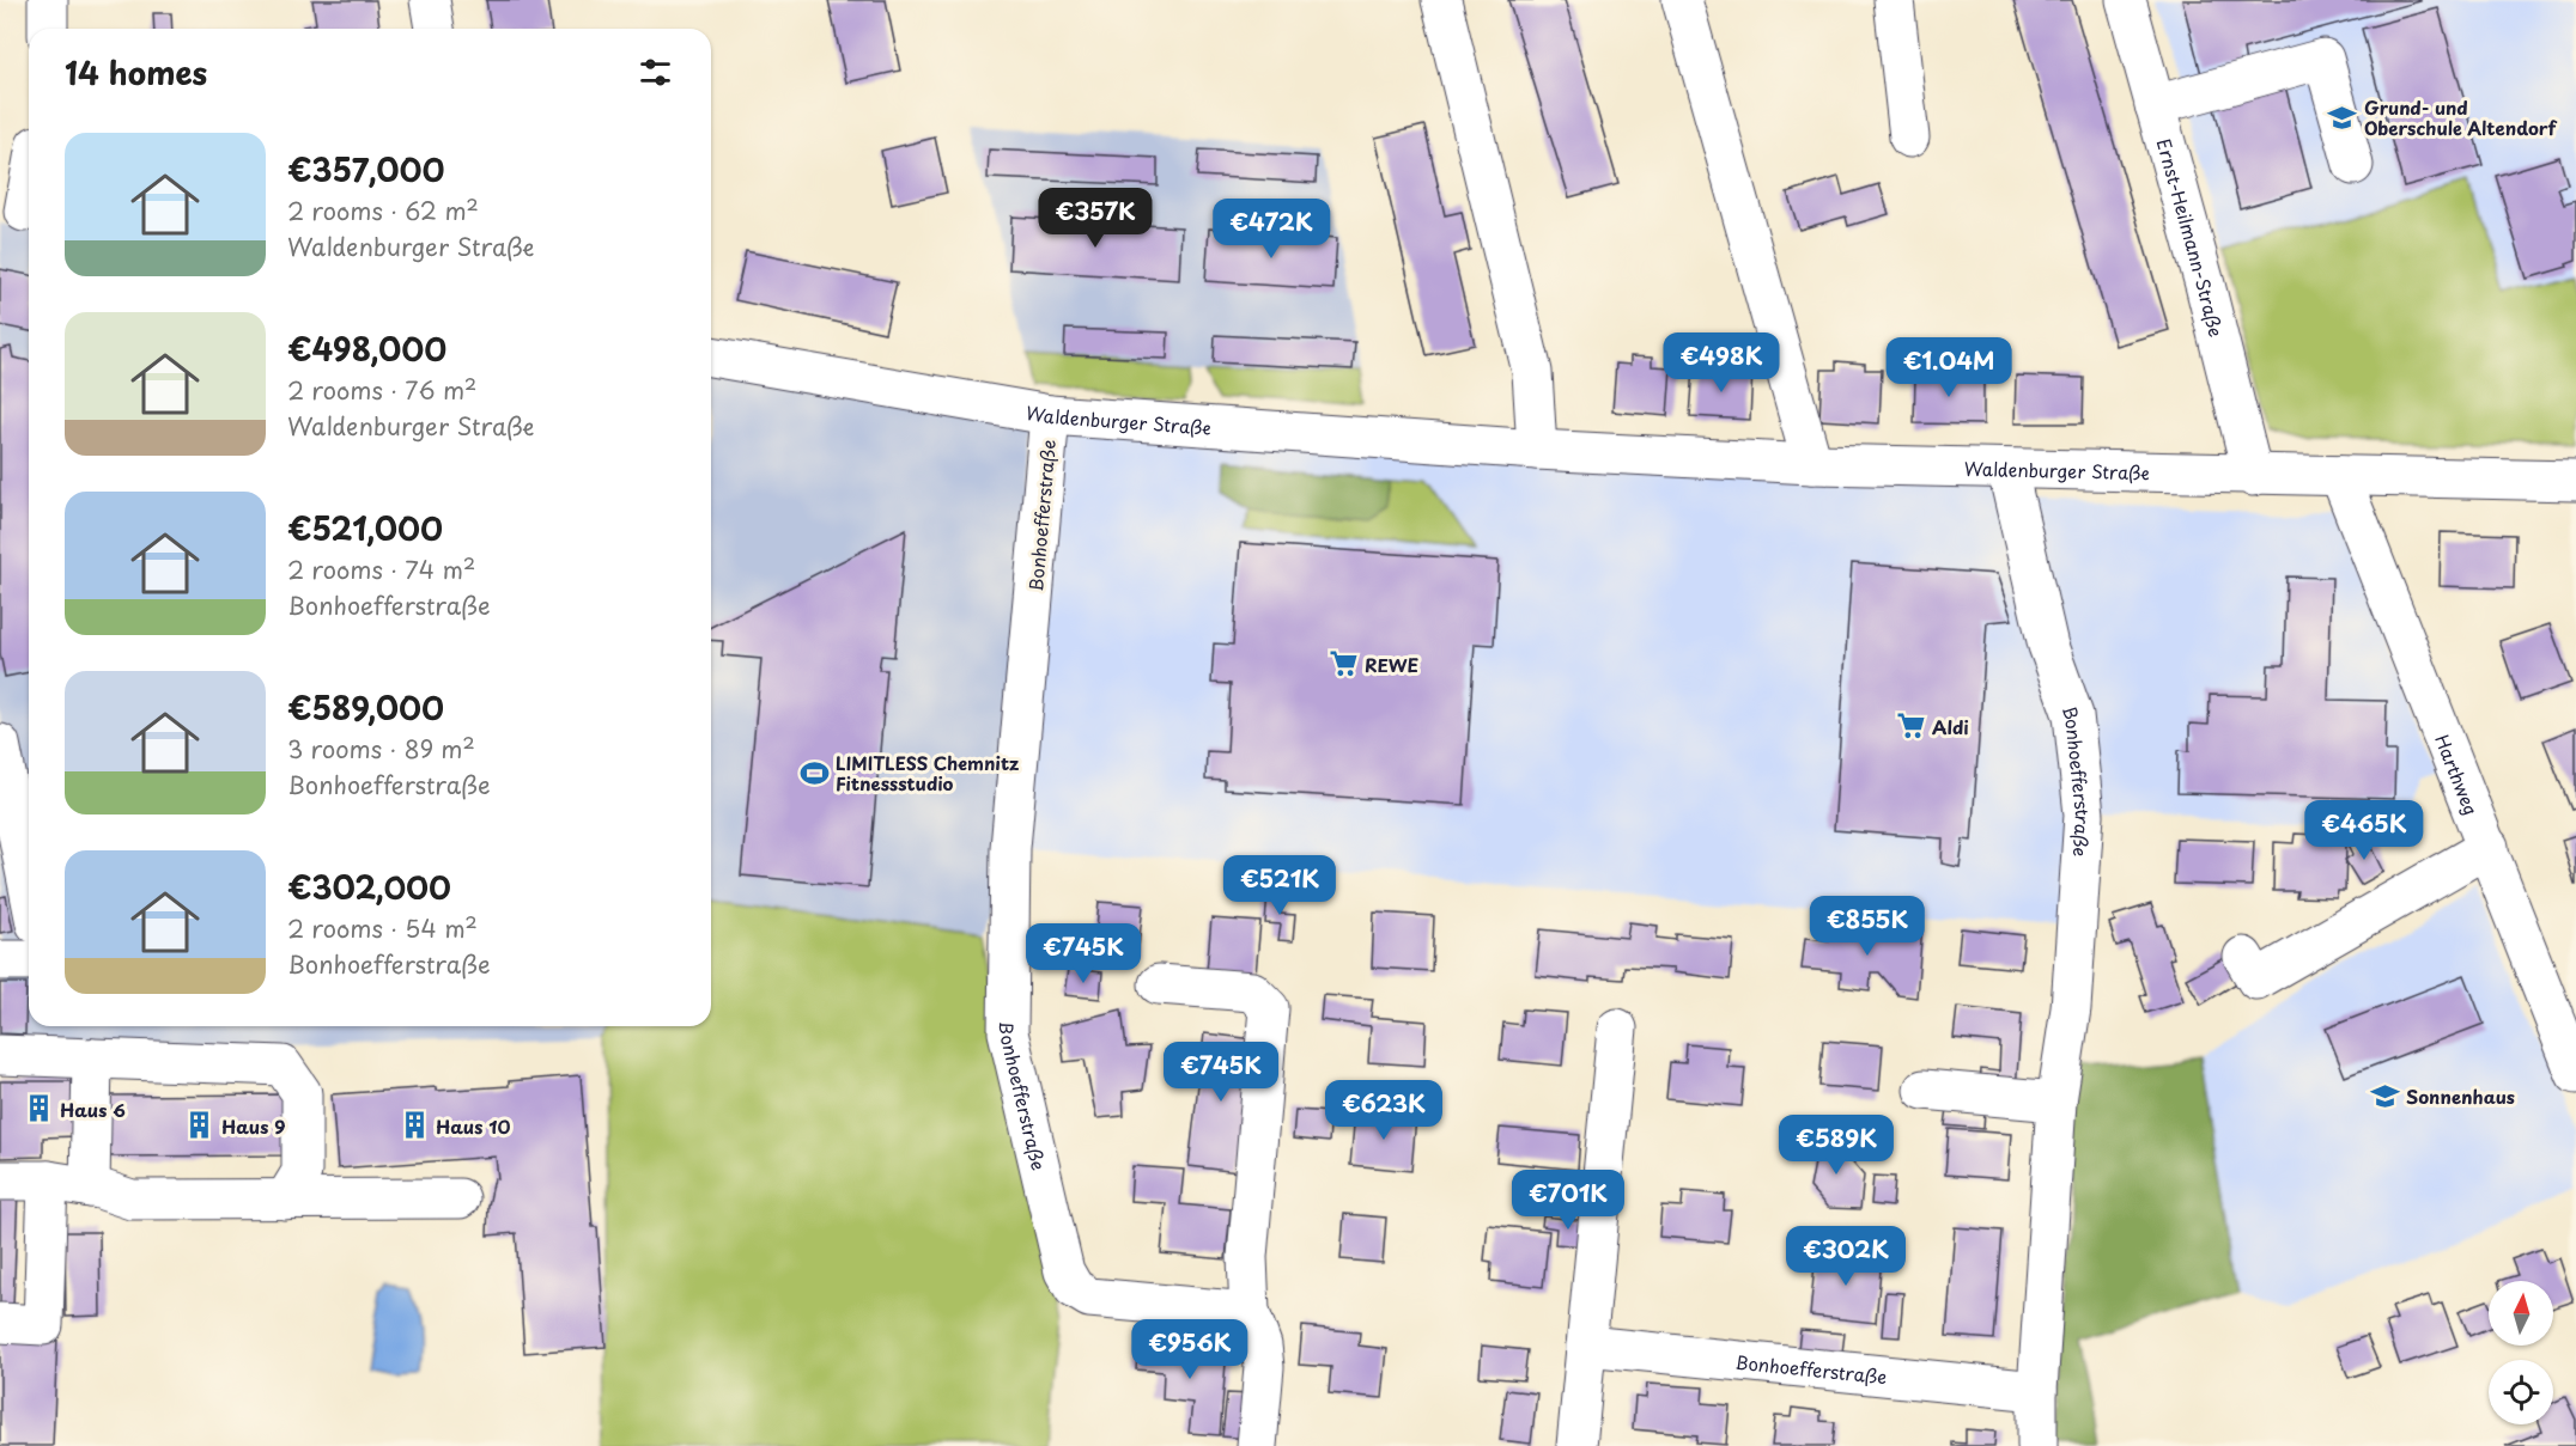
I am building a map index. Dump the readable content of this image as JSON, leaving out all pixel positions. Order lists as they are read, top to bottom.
{
  "streets": {
    "street": [
      "Ernst-Heilmann-Straße",
      "Waldenburger Straße",
      "Bonhoefferstraße",
      "Harthweg"
    ]
  },
  "crossings": [
    ["Ernst-Heilmann-Straße", "Waldenburger Straße"],
    ["Waldenburger Straße", "Bonhoefferstraße"],
    ["Waldenburger Straße", "Harthweg"]
  ],
  "places": {
    "school or university": ["Grund- und Oberschule Altendorf", "Sonnenhaus"],
    "supermarket": ["REWE", "Aldi"],
    "sports": ["LIMITLESS Chemnitz Fitnessstudio"],
    "building": ["Haus 6", "Haus 9", "Haus 10"]
  },
  "north": "top",
  "page": {
    "heading": "14 homes",
    "list": [
      {
        "name": "€357,000",
        "note": "2 rooms · 62 m² · Waldenburger Straße"
      },
      {
        "name": "€498,000",
        "note": "2 rooms · 76 m² · Waldenburger Straße"
      },
      {
        "name": "€521,000",
        "note": "2 rooms · 74 m² · Bonhoefferstraße"
      },
      {
        "name": "€589,000",
        "note": "3 rooms · 89 m² · Bonhoefferstraße"
      },
      {
        "name": "€302,000",
        "note": "2 rooms · 54 m² · Bonhoefferstraße"
      }
    ],
    "price": [
      "€357K",
      "€472K",
      "€498K",
      "€1.04M",
      "€465K",
      "€521K",
      "€855K",
      "€745K",
      "€745K",
      "€623K",
      "€589K",
      "€701K",
      "€302K",
      "€956K"
    ]
  }
}
